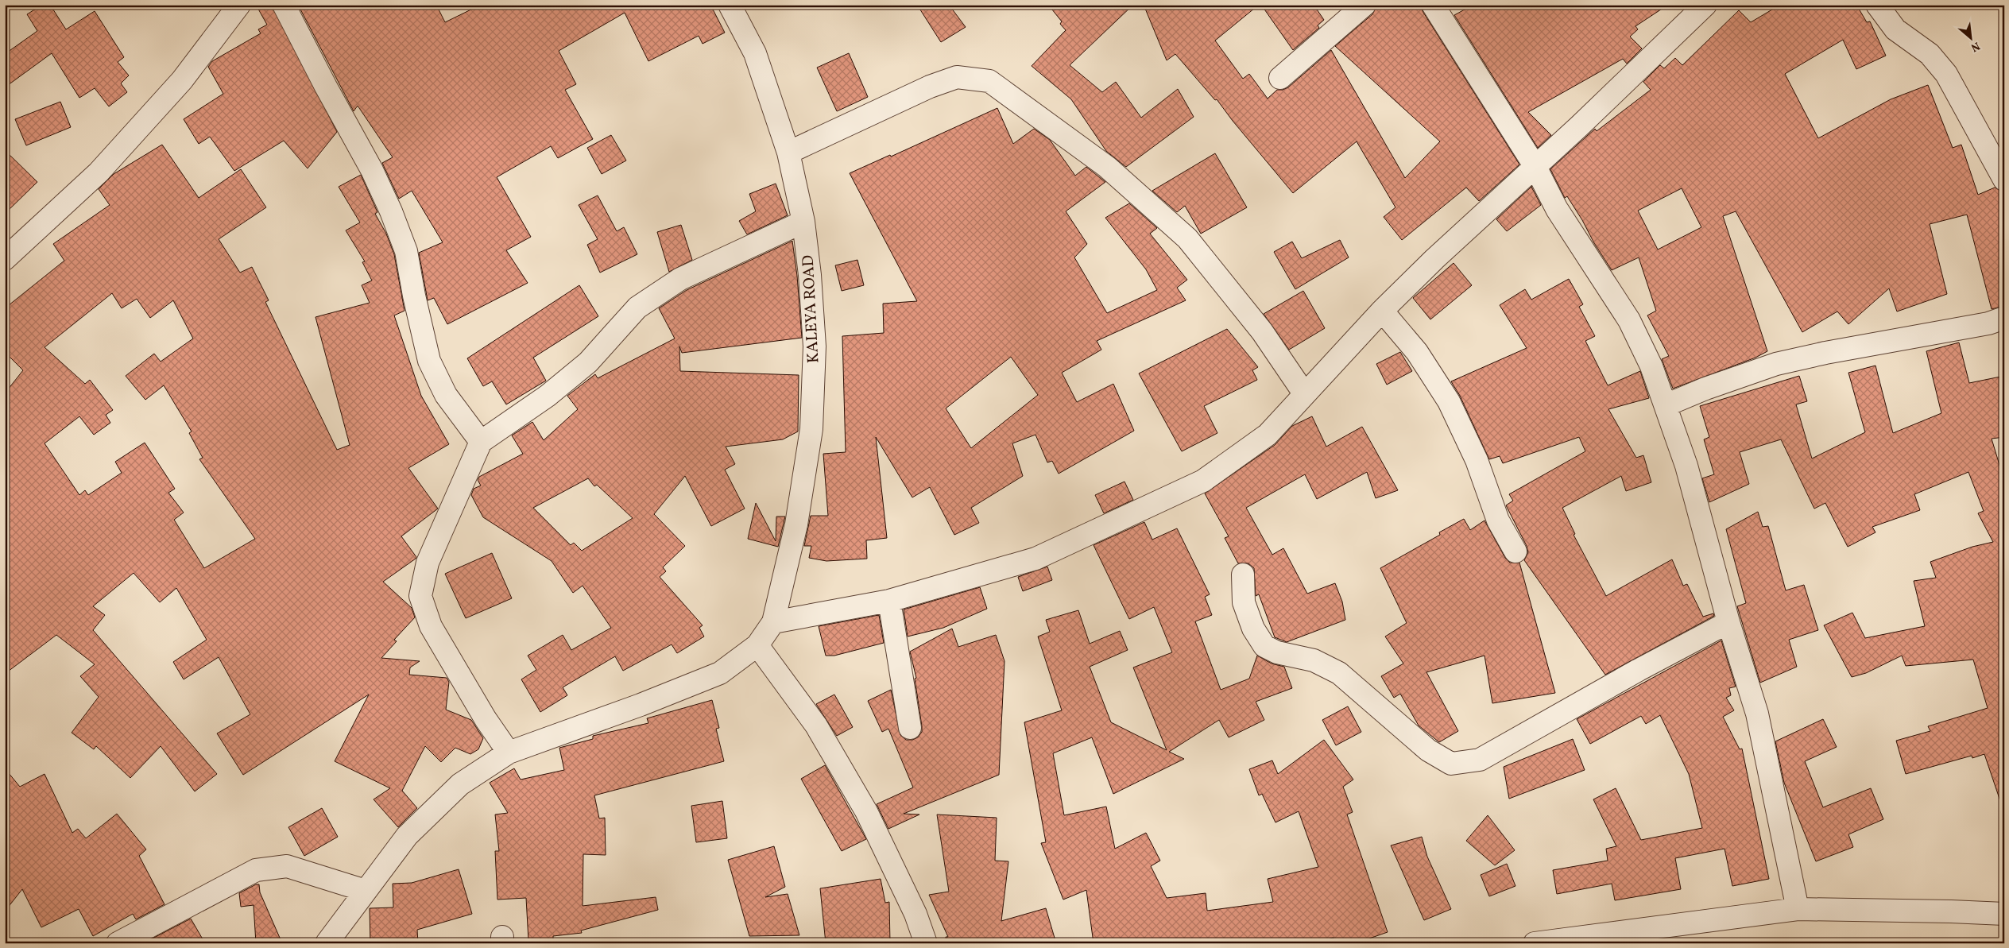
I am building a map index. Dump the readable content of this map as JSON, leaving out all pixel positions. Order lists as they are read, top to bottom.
{
  "streets": {
    "street": ["KALEYA ROAD"]
  },
  "north": "bottom right"
}
